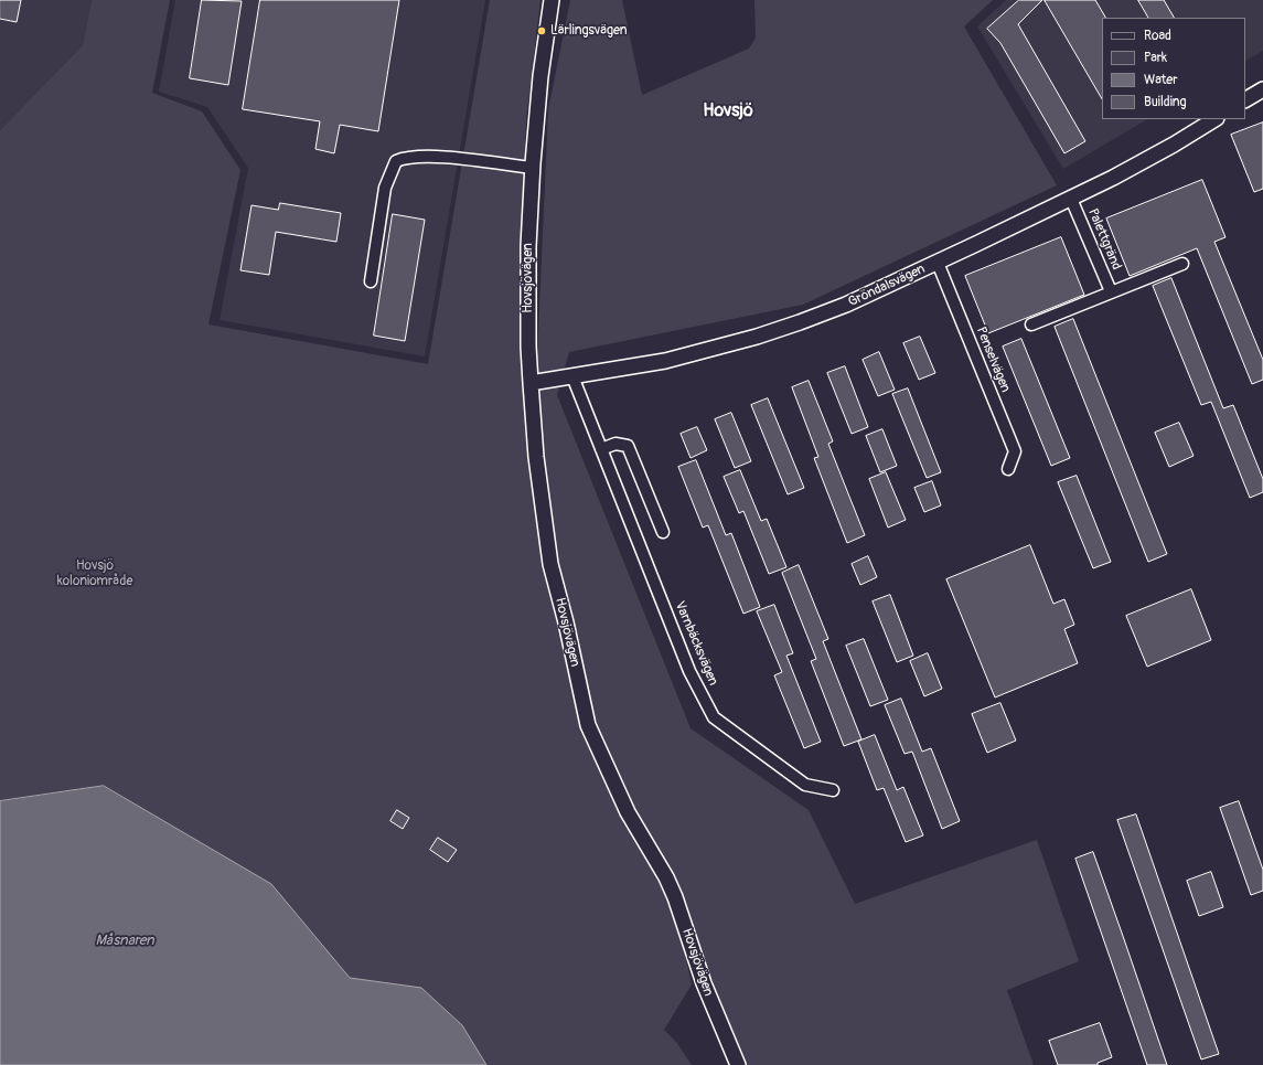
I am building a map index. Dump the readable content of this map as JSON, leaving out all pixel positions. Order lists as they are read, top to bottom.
{
  "streets": {
    "street": [
      "Palettgränd",
      "Hovsjövägen",
      "Gröndalsvägen",
      "Penselvägen",
      "Varnbäcksvägen"
    ]
  },
  "crossings": [
    ["Palettgränd", "Gröndalsvägen"],
    ["Hovsjövägen", "Gröndalsvägen"],
    ["Gröndalsvägen", "Penselvägen"],
    ["Gröndalsvägen", "Varnbäcksvägen"]
  ],
  "districts": ["Hovsjö"],
  "water": ["Måsnaren"],
  "parks": ["Hovsjö koloniområde"],
  "places": ["Lärlingsvägen"],
  "legend": [
    "Road",
    "Park",
    "Water",
    "Building"
  ]
}
